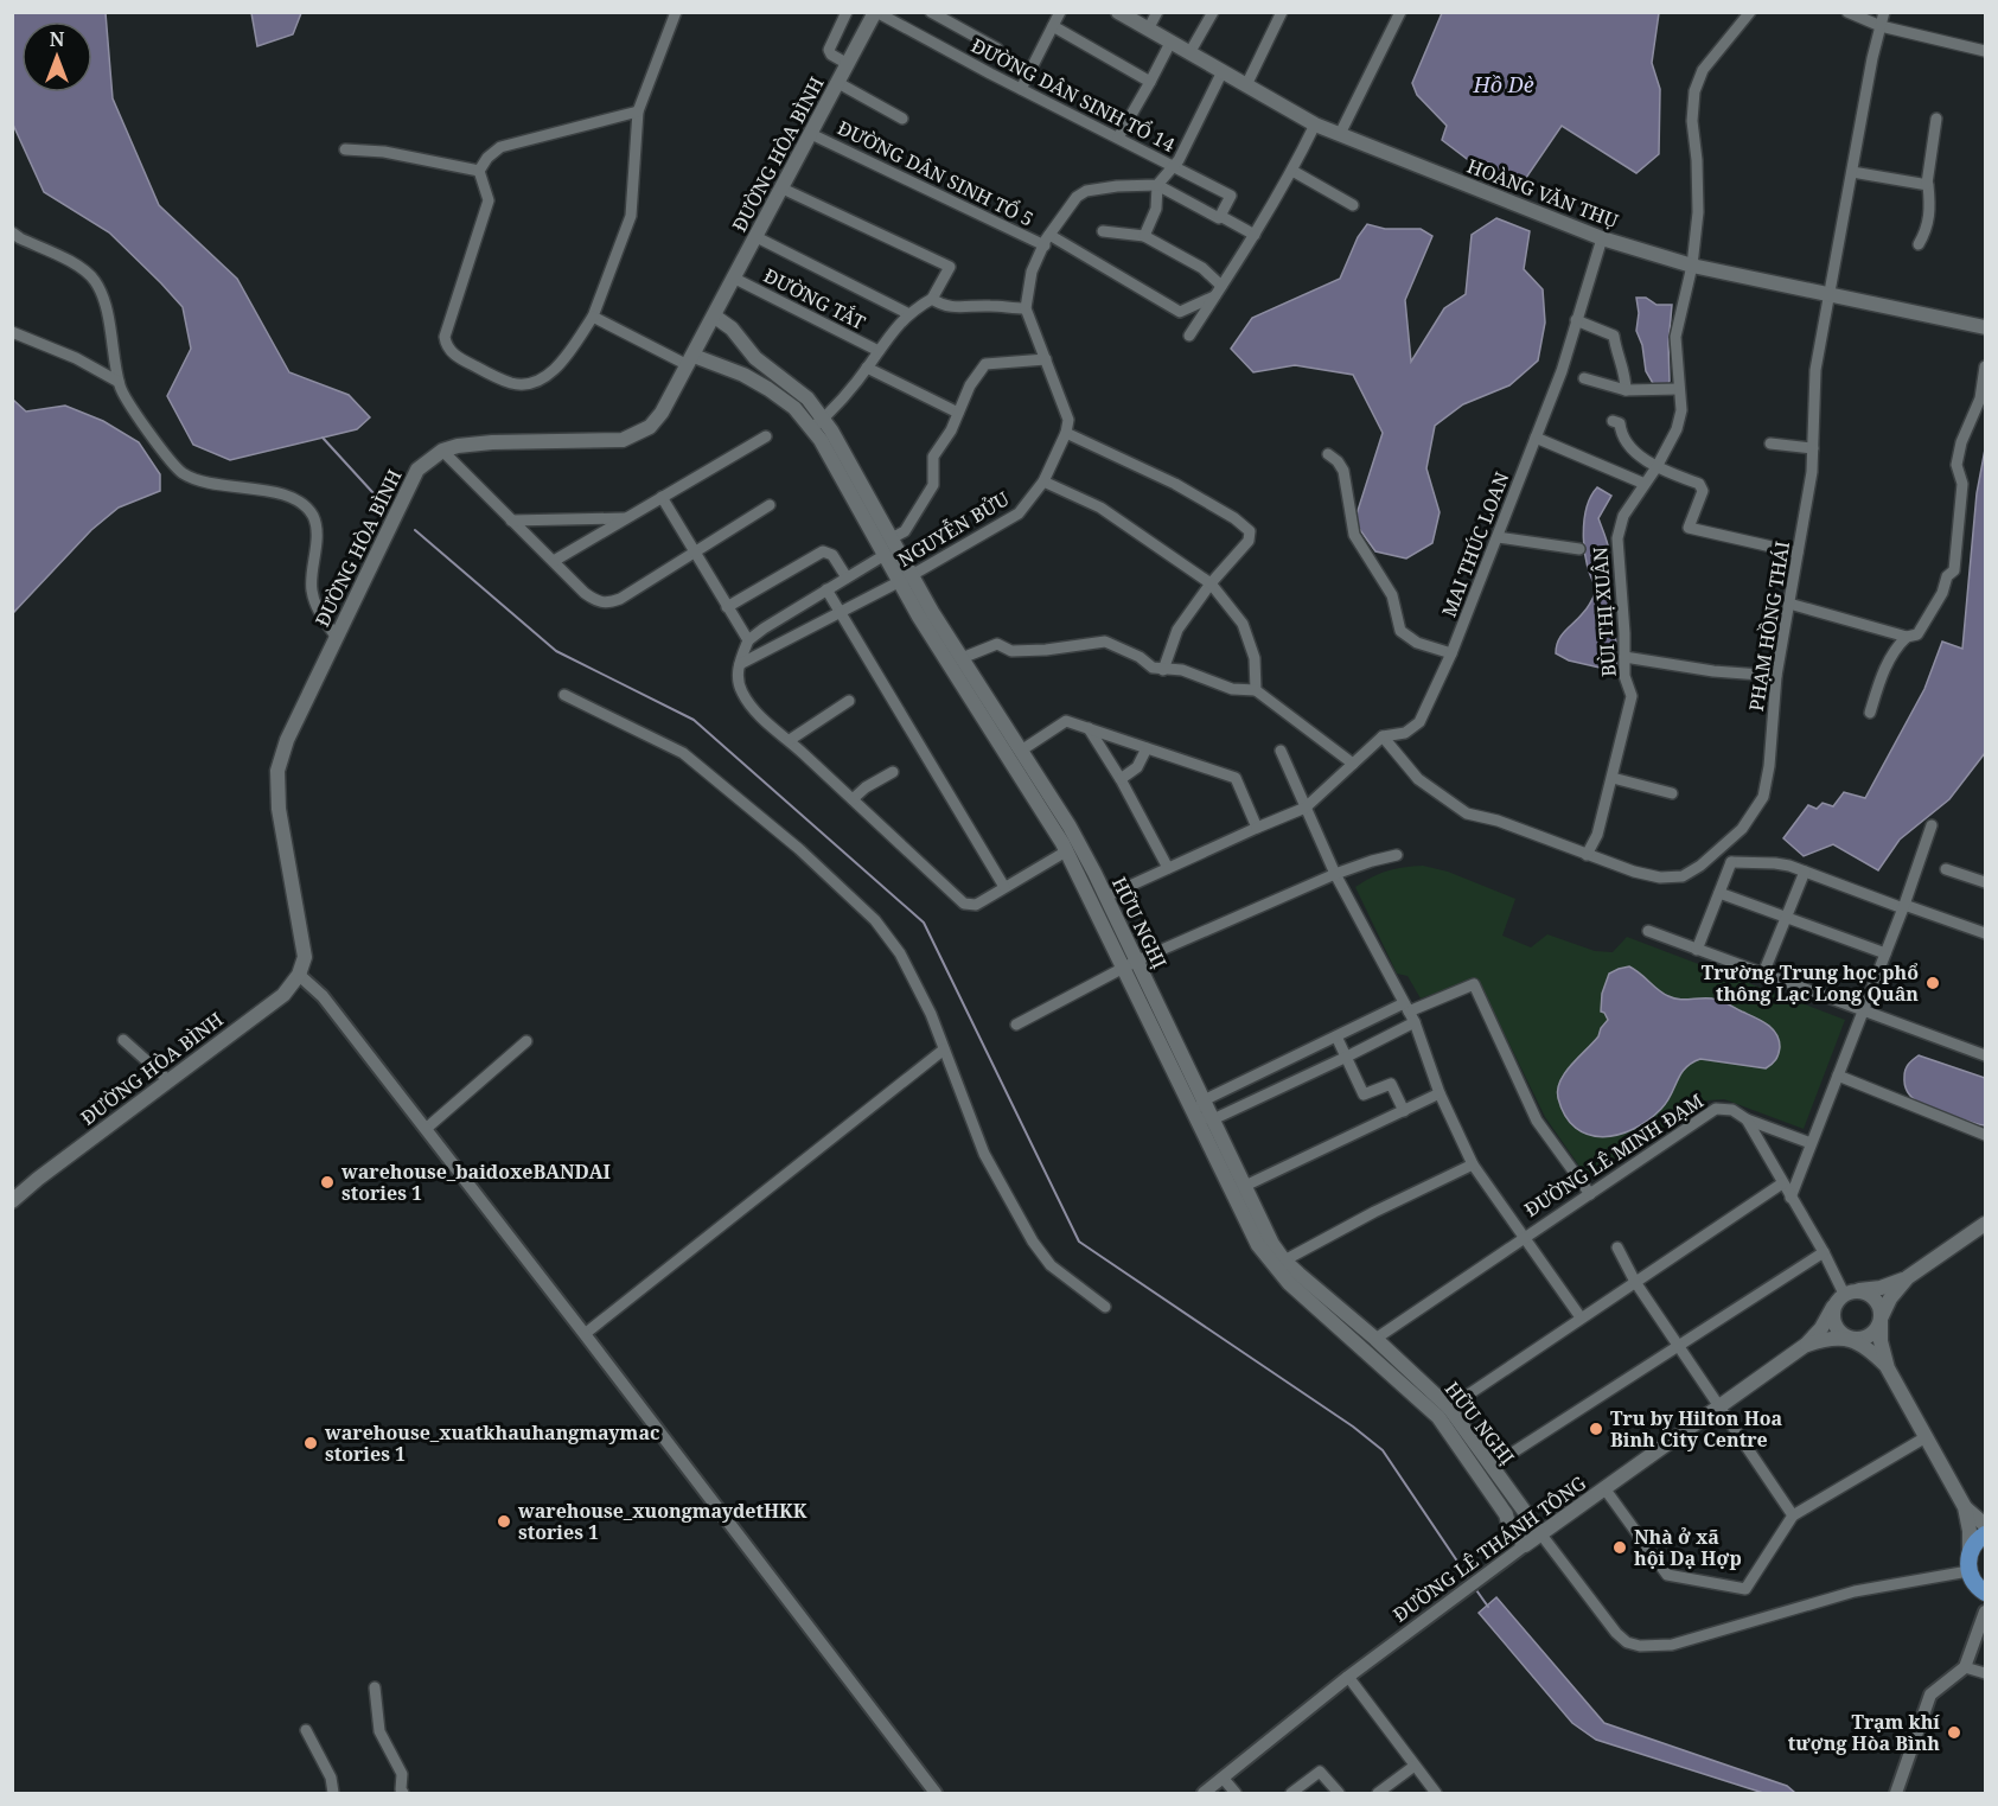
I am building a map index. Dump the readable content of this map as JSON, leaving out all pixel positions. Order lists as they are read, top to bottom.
{
  "streets": {
    "main road": [
      "ĐƯỜNG HÒA BÌNH",
      "HOÀNG VĂN THỤ",
      "HỮU NGHỊ",
      "ĐƯỜNG LÊ THÁNH TÔNG"
    ],
    "street": [
      "ĐƯỜNG DÂN SINH TỔ 14",
      "ĐƯỜNG DÂN SINH TỔ 5",
      "ĐƯỜNG TẮT",
      "NGUYỄN BỬU",
      "MAI THÚC LOAN",
      "BÙI THỊ XUÂN",
      "PHẠM HỒNG THÁI",
      "ĐƯỜNG LÊ MINH ĐẠM"
    ]
  },
  "crossings": [
    ["ĐƯỜNG DÂN SINH TỔ 14", "ĐƯỜNG HÒA BÌNH"],
    ["ĐƯỜNG HÒA BÌNH", "ĐƯỜNG DÂN SINH TỔ 5"],
    ["ĐƯỜNG HÒA BÌNH", "ĐƯỜNG TẮT"],
    ["ĐƯỜNG HÒA BÌNH", "HỮU NGHỊ"],
    ["HOÀNG VĂN THỤ", "MAI THÚC LOAN"],
    ["HOÀNG VĂN THỤ", "BÙI THỊ XUÂN"],
    ["HOÀNG VĂN THỤ", "PHẠM HỒNG THÁI"],
    ["NGUYỄN BỬU", "HỮU NGHỊ"],
    ["MAI THÚC LOAN", "PHẠM HỒNG THÁI"],
    ["BÙI THỊ XUÂN", "PHẠM HỒNG THÁI"],
    ["HỮU NGHỊ", "ĐƯỜNG LÊ MINH ĐẠM"],
    ["HỮU NGHỊ", "ĐƯỜNG LÊ THÁNH TÔNG"]
  ],
  "water": ["Hồ Dè"],
  "places": [
    "Trường Trung học phổ thông Lạc Long Quân",
    "warehouse_baidoxeBANDAI stories 1",
    "Tru by Hilton Hoa Binh City Centre",
    "warehouse_xuatkhauhangmaymac stories 1",
    "warehouse_xuongmaydetHKK stories 1",
    "Nhà ở xã hội Dạ Hợp",
    "Trạm khí tượng Hòa Bình"
  ],
  "north": "top"
}
